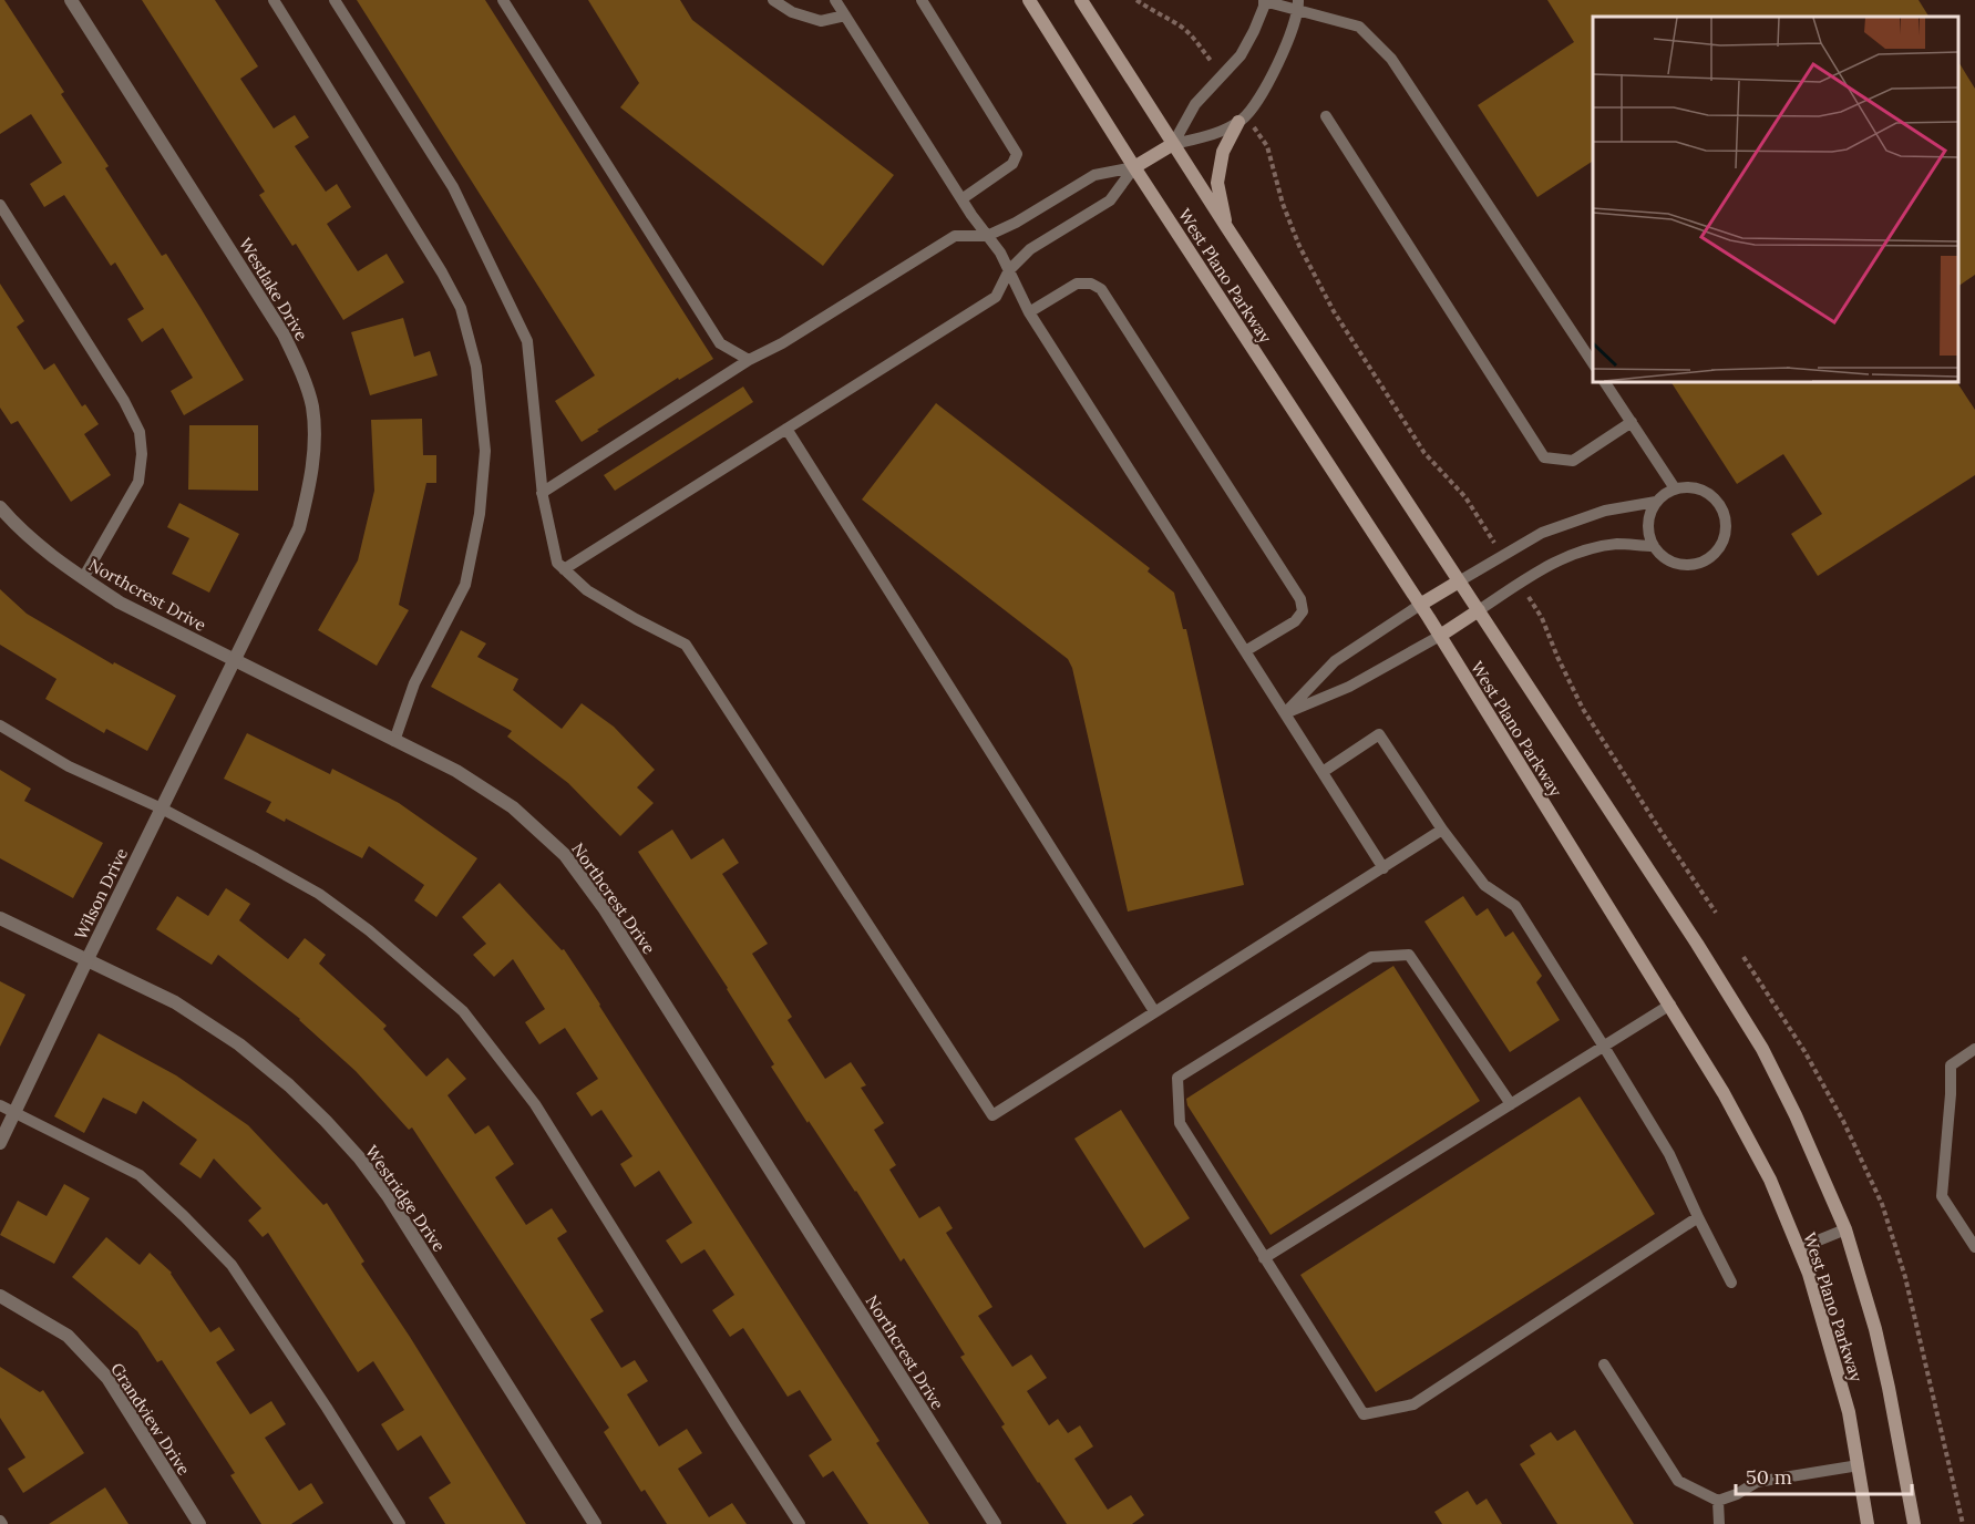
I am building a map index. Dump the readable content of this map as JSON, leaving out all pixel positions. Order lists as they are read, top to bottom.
{
  "streets": {
    "main road": ["West Plano Parkway"],
    "street": [
      "Westlake Drive",
      "Northcrest Drive",
      "Wilson Drive",
      "Westridge Drive",
      "Grandview Drive"
    ]
  },
  "crossings": [
    ["Westlake Drive", "Northcrest Drive"],
    ["Westlake Drive", "Wilson Drive"],
    ["Northcrest Drive", "Wilson Drive"],
    ["Wilson Drive", "Westridge Drive"]
  ],
  "scale_bar": "50 m"
}
